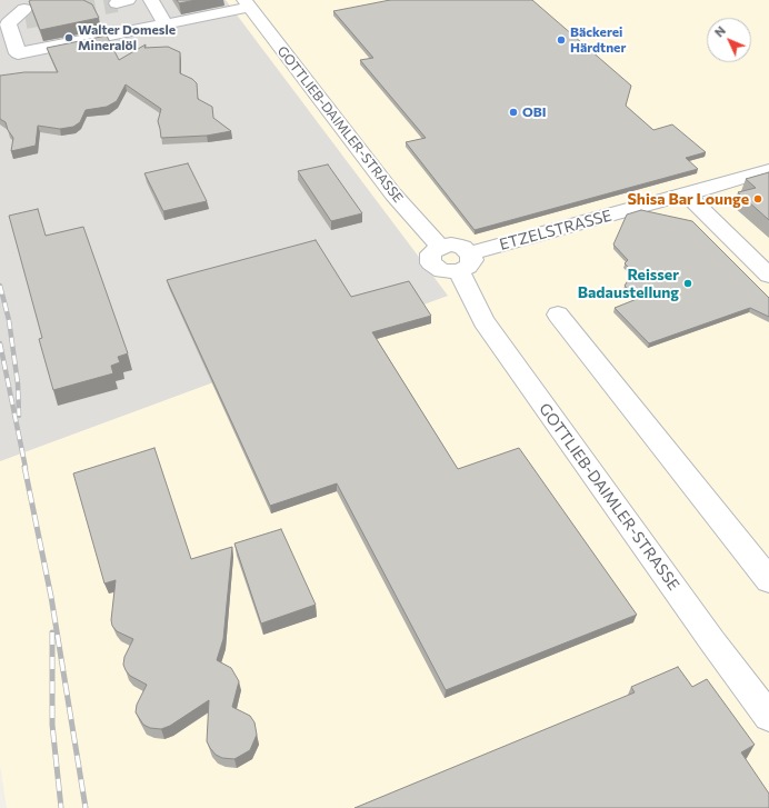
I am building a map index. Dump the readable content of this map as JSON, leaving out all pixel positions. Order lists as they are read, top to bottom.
{
  "streets": {
    "street": ["GOTTLIEB-DAIMLER-STRASSE", "ETZELSTRASSE"]
  },
  "crossings": [
    ["GOTTLIEB-DAIMLER-STRASSE", "ETZELSTRASSE"]
  ],
  "places": [
    "Walter Domesle Mineralöl",
    "Bäckerei Härdtner",
    "OBI",
    "Shisa Bar Lounge",
    "Reisser Badaustellung"
  ],
  "north": "top left"
}
